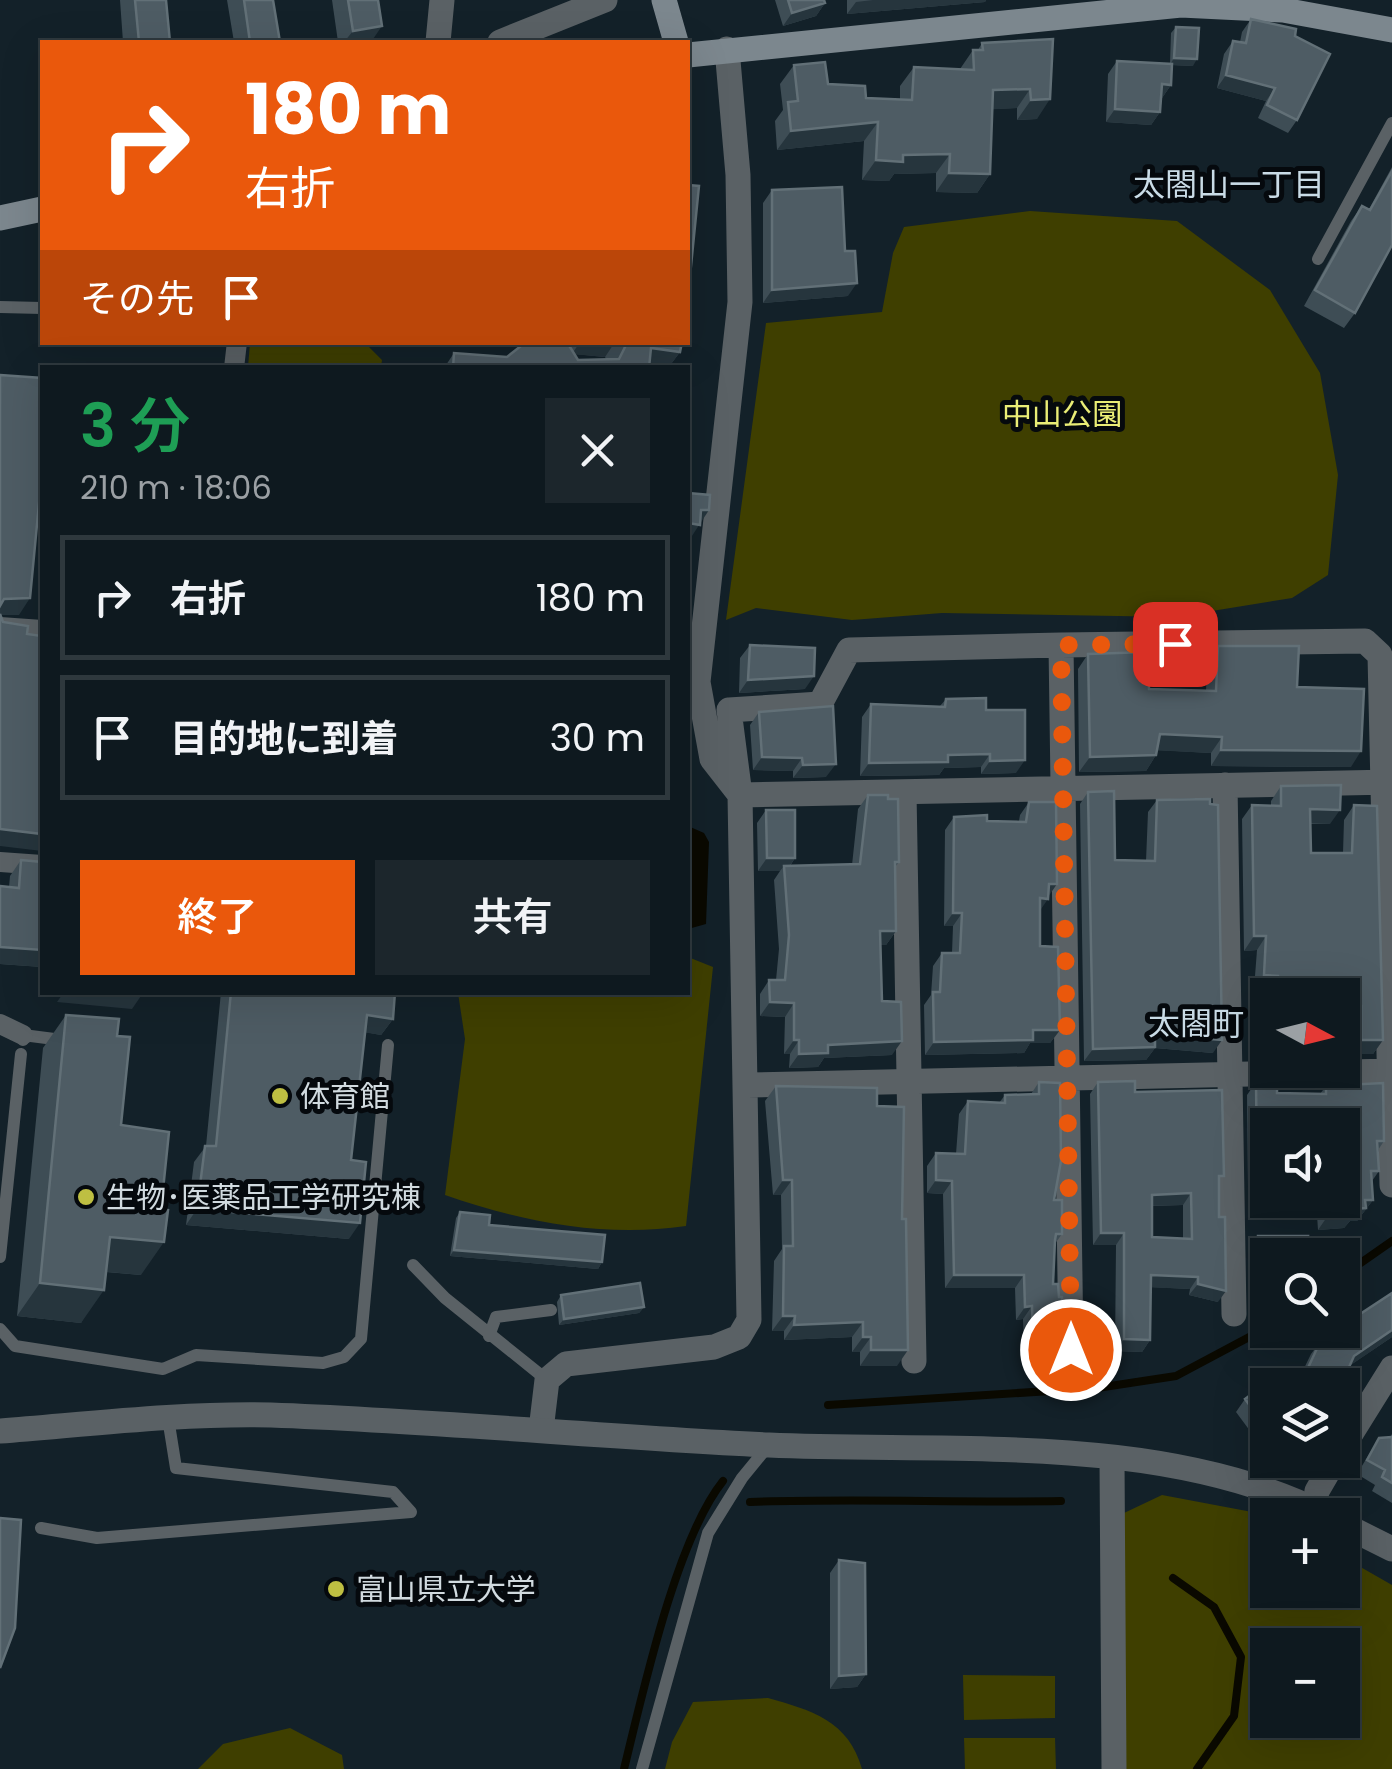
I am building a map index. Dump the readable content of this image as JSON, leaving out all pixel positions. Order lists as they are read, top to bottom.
{
  "districts": ["太閤山一丁目", "太閤町"],
  "parks": ["中山公園"],
  "places": ["体育館", "生物･医薬品工学研究棟", "富山県立大学"],
  "north": "right",
  "page": {
    "turn": ["180 m", "右折"],
    "then": "その先",
    "heading": ["3 分", "210 m · 18:06"],
    "list": [
      {
        "name": "右折",
        "value": "180 m"
      },
      {
        "name": "目的地に到着",
        "value": "30 m"
      }
    ],
    "buttons": ["終了", "共有"],
    "map_buttons": ["+", "−"]
  }
}
